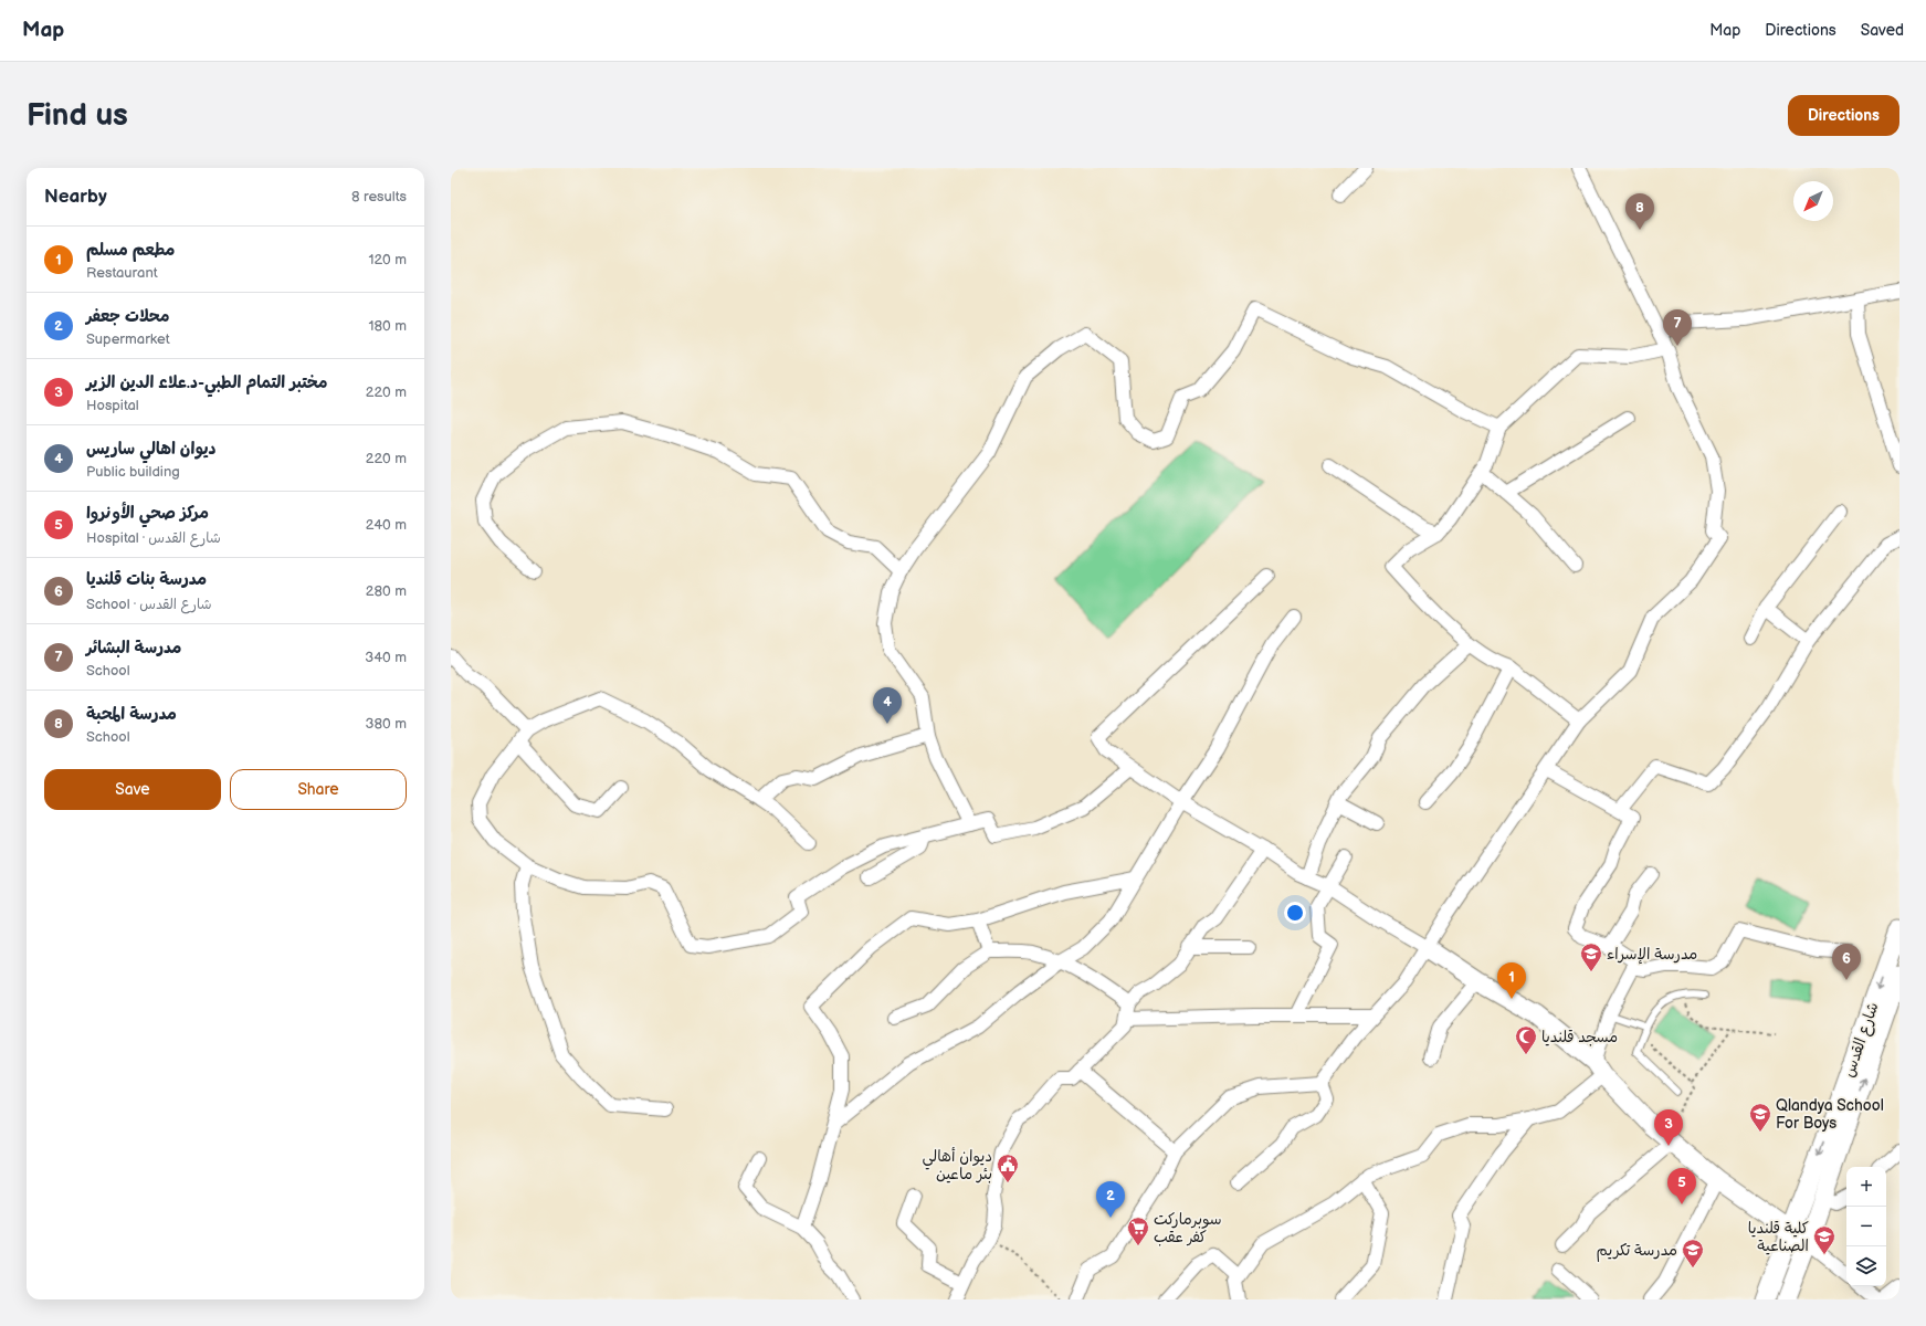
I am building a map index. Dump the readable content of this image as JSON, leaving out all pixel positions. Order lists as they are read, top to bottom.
{
  "streets": {
    "main road": ["شارع القدس"]
  },
  "places": {
    "school or university": [
      "مدرسة الإسراء",
      "Qlandya School For Boys",
      "كلية قلنديا الصناعية",
      "مدرسة تكريم"
    ],
    "mosque": ["مسجد قلنديا"],
    "public building": ["ديوان أهالي بئر ماعين"],
    "supermarket": ["سوبرماركت كفر عقب"]
  },
  "north": "bottom left",
  "page": {
    "header": "Map",
    "nav": ["Map", "Directions", "Saved"],
    "buttons": [
      "Directions",
      ["Save", "Share"]
    ],
    "title": "Find us",
    "heading": ["Nearby", "8 results"],
    "pins": [
      "8",
      "7",
      "4",
      "6",
      "1",
      "3",
      "5",
      "2"
    ],
    "list": [
      {
        "mark": "1",
        "name": "مطعم مسلم",
        "note": "Restaurant",
        "value": "120 m"
      },
      {
        "mark": "2",
        "name": "محلات جعفر",
        "note": "Supermarket",
        "value": "180 m"
      },
      {
        "mark": "3",
        "name": "مختبر التمام الطبي-د.علاء الدين الزير",
        "note": "Hospital",
        "value": "220 m"
      },
      {
        "mark": "4",
        "name": "ديوان اهالي ساريس",
        "note": "Public building",
        "value": "220 m"
      },
      {
        "mark": "5",
        "name": "مركز صحي الأونروا",
        "note": "Hospital · شارع القدس",
        "value": "240 m"
      },
      {
        "mark": "6",
        "name": "مدرسة بنات قلنديا",
        "note": "School · شارع القدس",
        "value": "280 m"
      },
      {
        "mark": "7",
        "name": "مدرسة البشائر",
        "note": "School",
        "value": "340 m"
      },
      {
        "mark": "8",
        "name": "مدرسة المحبة",
        "note": "School",
        "value": "380 m"
      }
    ],
    "map_buttons": ["+", "−"]
  }
}
